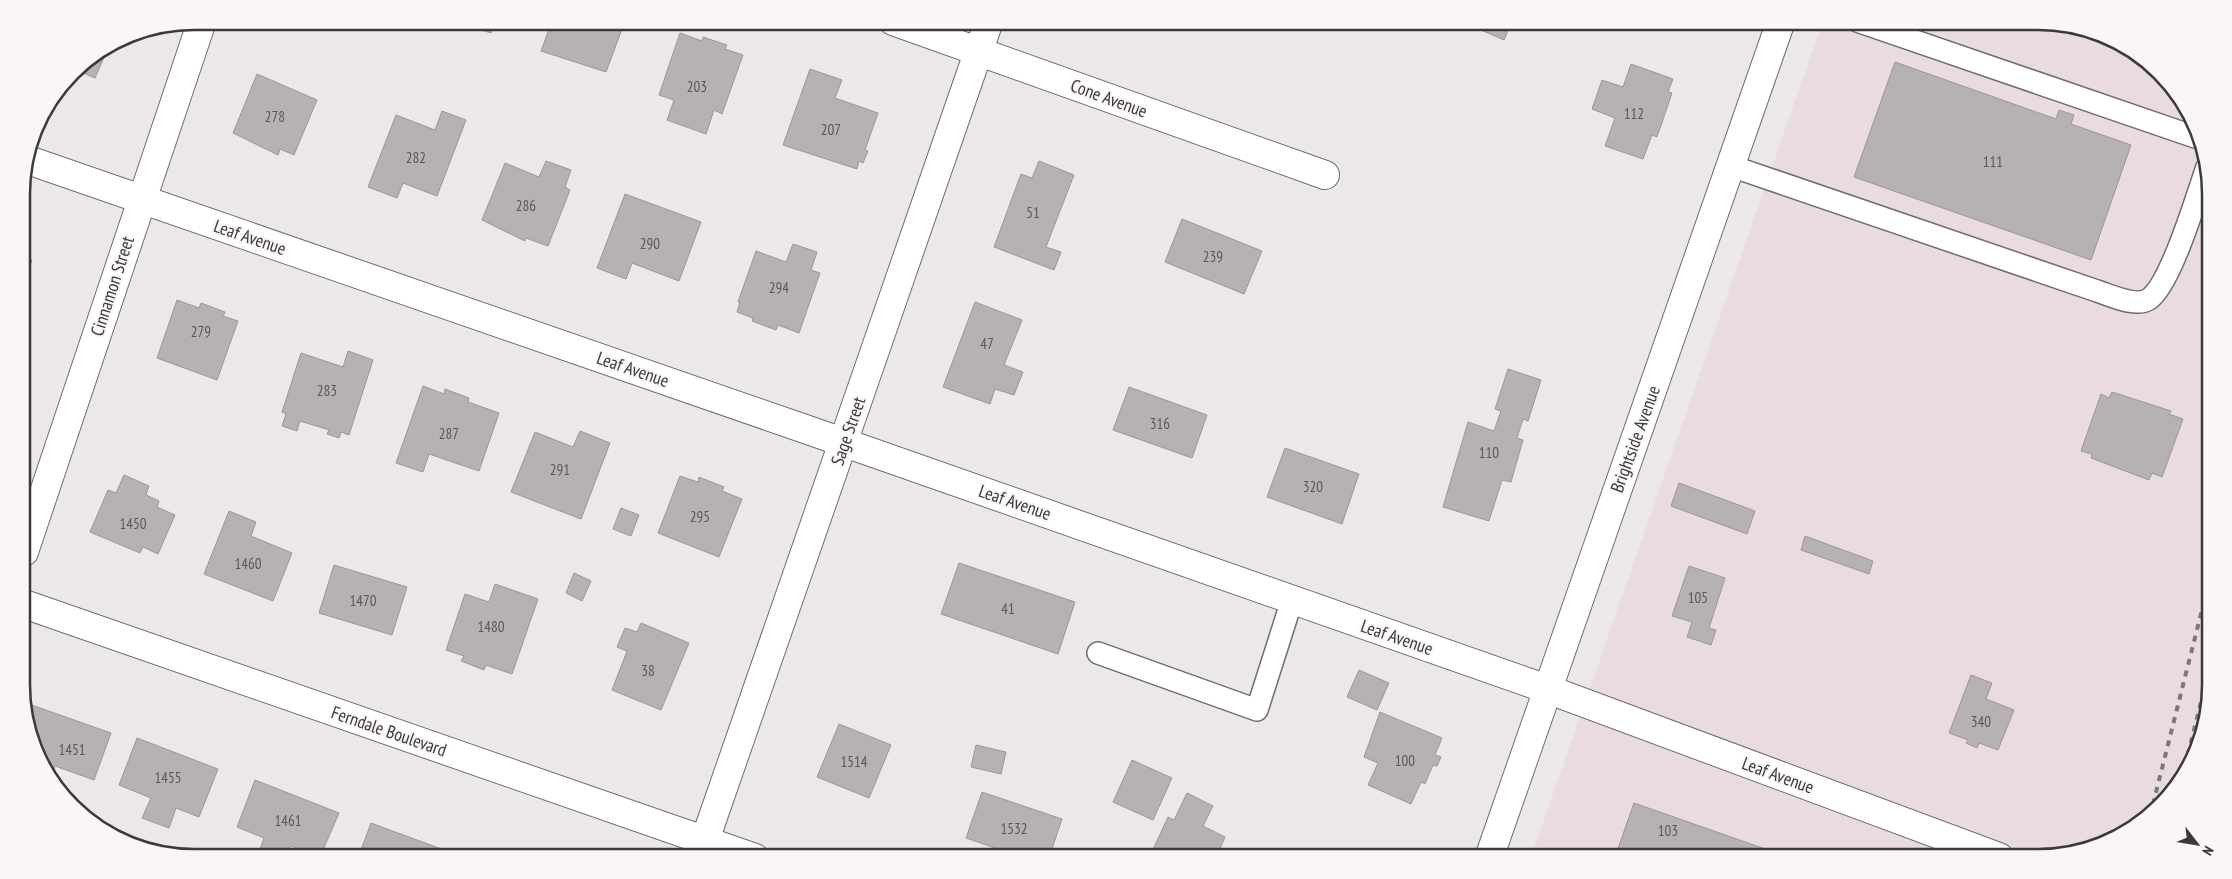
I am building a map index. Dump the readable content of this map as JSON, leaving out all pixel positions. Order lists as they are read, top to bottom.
{
  "streets": {
    "street": [
      "Cone Avenue",
      "Leaf Avenue",
      "Cinnamon Street",
      "Sage Street",
      "Brightside Avenue",
      "Ferndale Boulevard"
    ]
  },
  "crossings": [
    ["Cone Avenue", "Sage Street"],
    ["Leaf Avenue", "Cinnamon Street"],
    ["Leaf Avenue", "Sage Street"],
    ["Leaf Avenue", "Brightside Avenue"],
    ["Sage Street", "Ferndale Boulevard"]
  ],
  "house_numbers": [
    "203",
    "112",
    "278",
    "207",
    "282",
    "111",
    "286",
    "51",
    "290",
    "239",
    "294",
    "279",
    "47",
    "283",
    "316",
    "287",
    "110",
    "291",
    "320",
    "295",
    "1450",
    "1460",
    "105",
    "1470",
    "41",
    "1480",
    "38",
    "340",
    "1451",
    "100",
    "1514",
    "1455",
    "1461",
    "1532",
    "103"
  ],
  "north": "bottom right"
}
